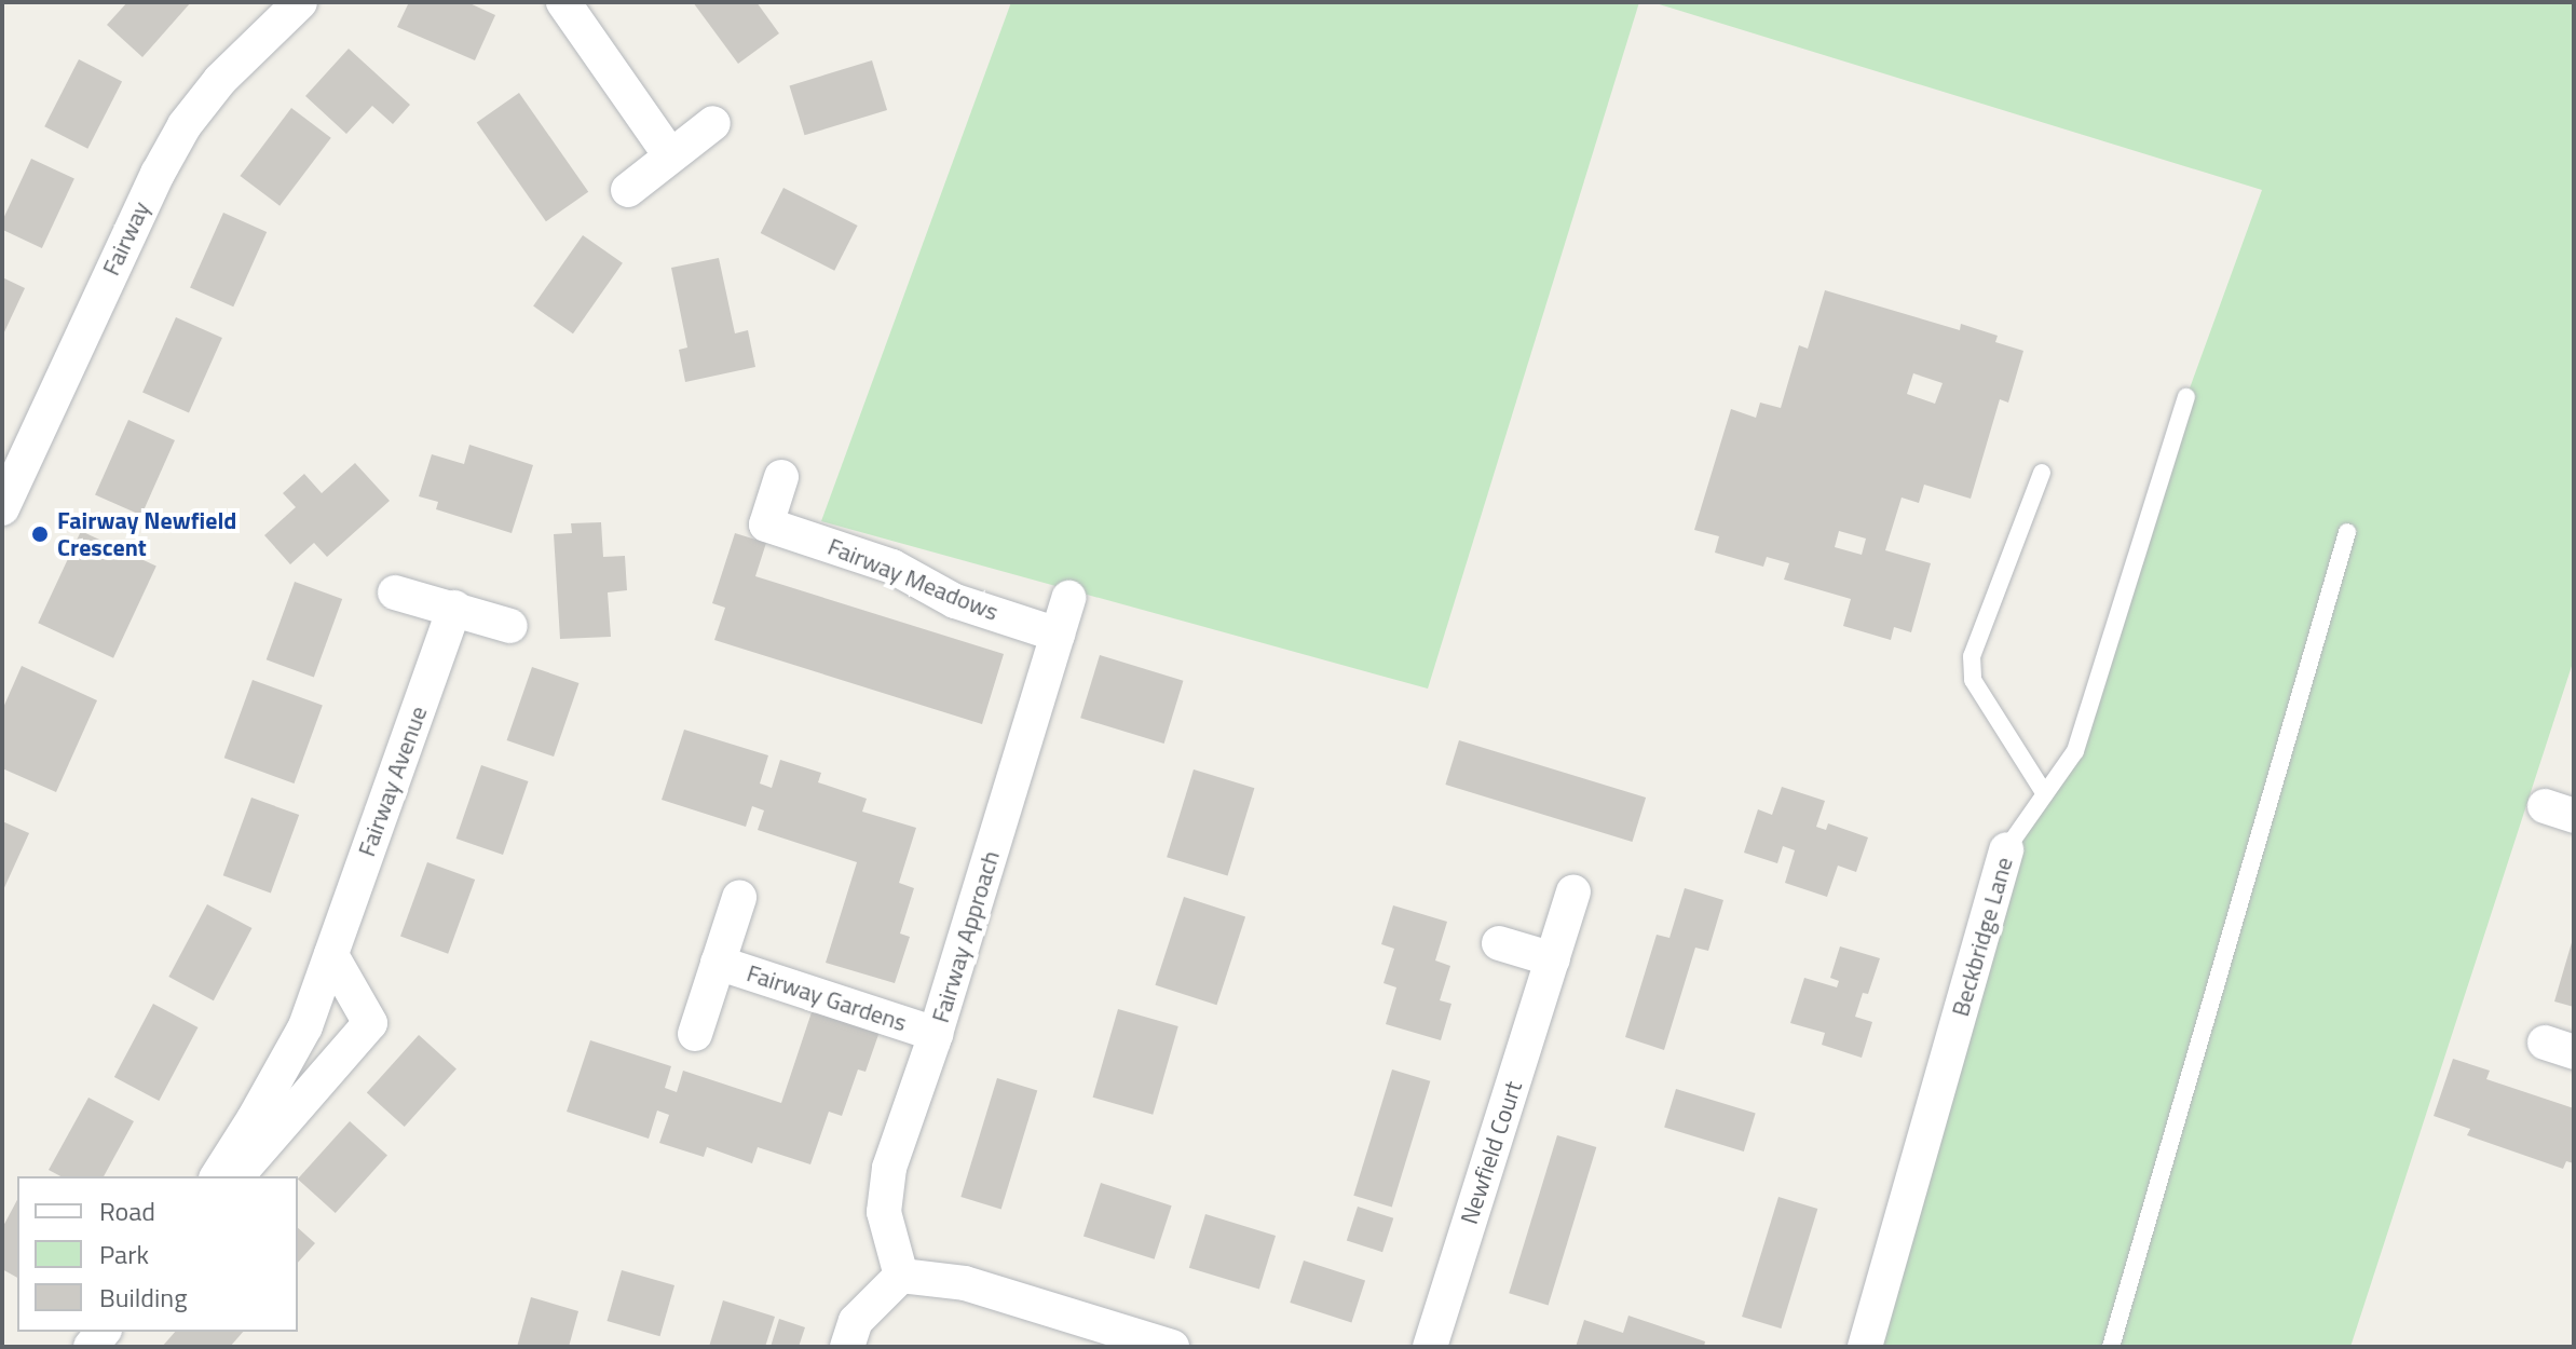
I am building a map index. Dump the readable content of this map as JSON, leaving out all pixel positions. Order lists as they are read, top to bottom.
{
  "streets": {
    "street": [
      "Fairway",
      "Fairway Meadows",
      "Fairway Avenue",
      "Fairway Approach",
      "Beckbridge Lane",
      "Fairway Gardens",
      "Newfield Court"
    ]
  },
  "crossings": [
    ["Fairway Meadows", "Fairway Approach"],
    ["Fairway Approach", "Fairway Gardens"]
  ],
  "places": ["Fairway Newfield Crescent"],
  "legend": ["Road", "Park", "Building"]
}
